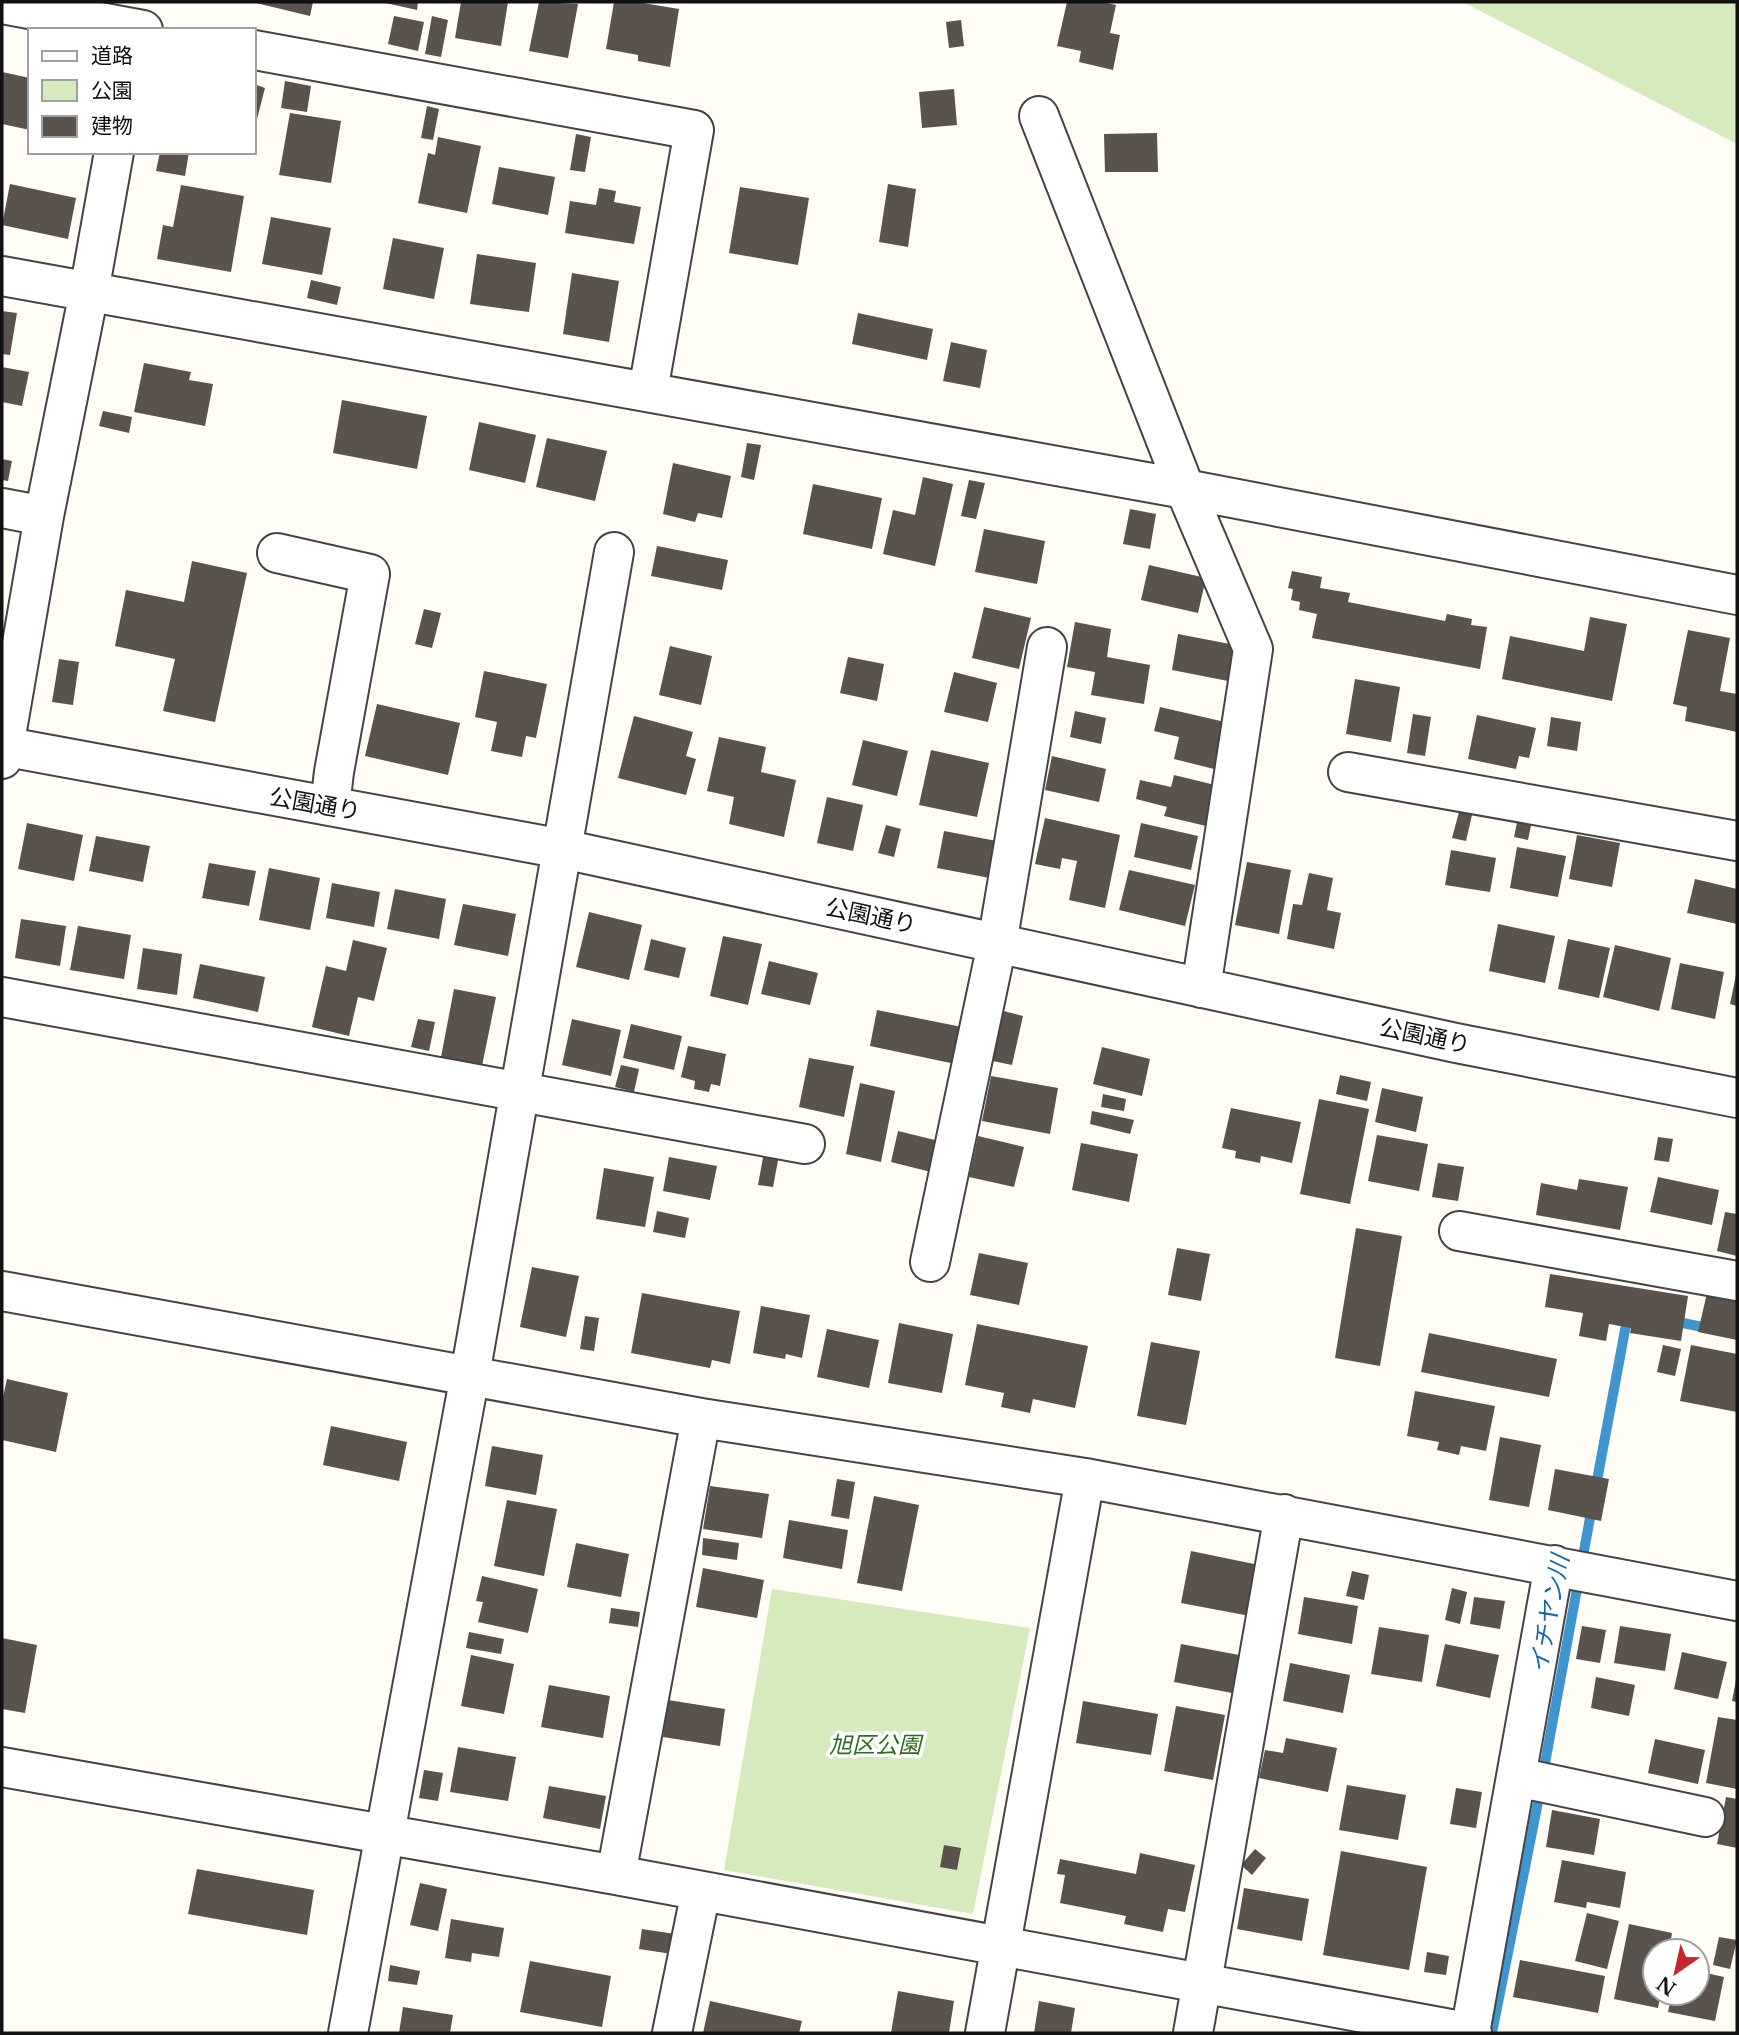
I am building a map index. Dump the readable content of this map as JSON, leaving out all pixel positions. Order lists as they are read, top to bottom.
{
  "streets": {
    "street": ["公園通り"]
  },
  "water": ["イチヤン川"],
  "parks": ["旭区公園"],
  "legend": ["道路", "公園", "建物"],
  "north": "bottom left"
}
